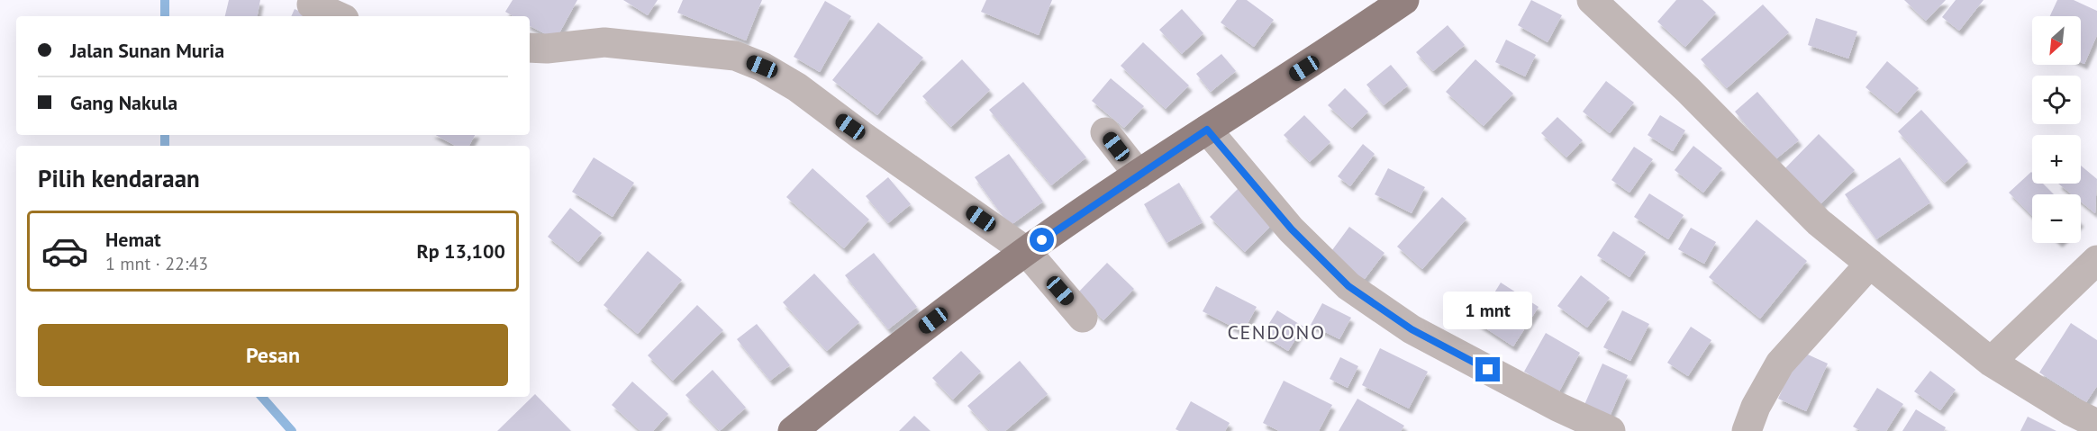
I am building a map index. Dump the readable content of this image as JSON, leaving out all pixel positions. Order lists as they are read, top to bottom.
{
  "districts": ["CENDONO"],
  "north": "bottom left",
  "page": {
    "map_buttons": ["+", "−"],
    "banner": ["Jalan Sunan Muria", "Gang Nakula"],
    "heading": "Pilih kendaraan",
    "list": [
      {
        "name": "Hemat",
        "note": "1 mnt · 22:43",
        "value": "Rp 13,100"
      }
    ],
    "bubble": "1 mnt",
    "buttons": "Pesan"
  }
}
